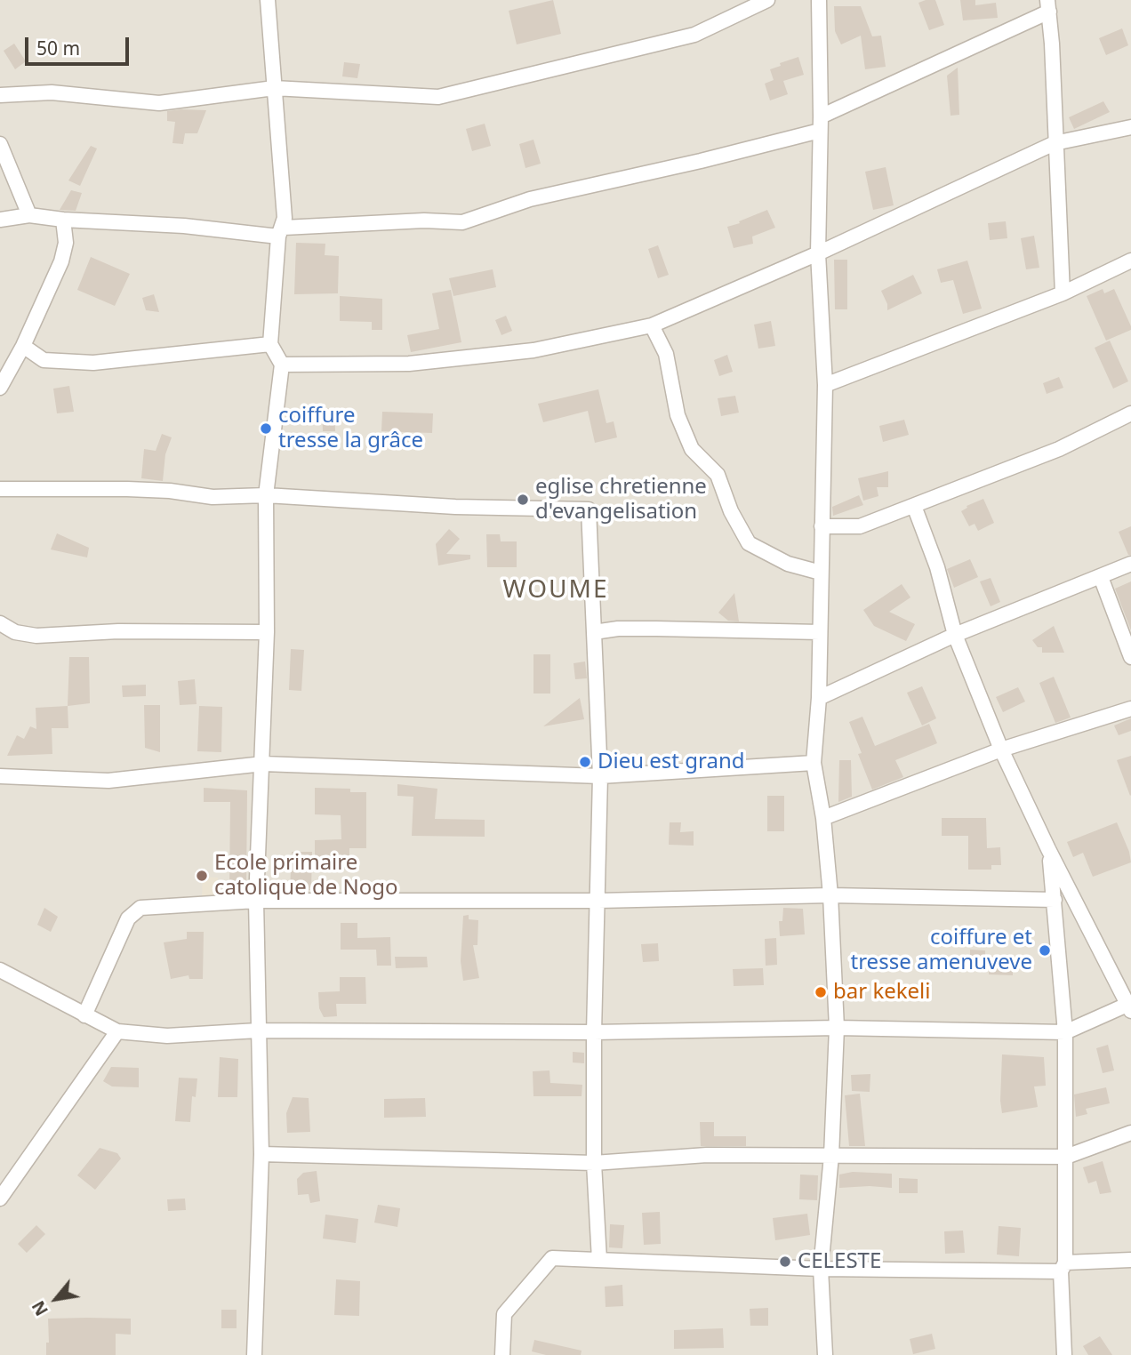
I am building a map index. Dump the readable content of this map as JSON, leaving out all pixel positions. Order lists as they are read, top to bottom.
{
  "districts": ["WOUME"],
  "places": [
    "coiffure tresse la grâce",
    "eglise chretienne d'evangelisation",
    "Dieu est grand",
    "Ecole primaire catolique de Nogo",
    "coiffure et tresse amenuveve",
    "bar kekeli",
    "CELESTE"
  ],
  "scale_bar": "50 m",
  "north": "bottom left"
}
